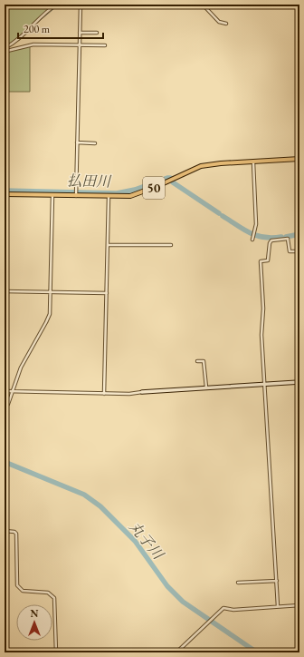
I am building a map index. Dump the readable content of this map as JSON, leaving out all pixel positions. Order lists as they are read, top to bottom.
{
  "streets": {
    "main road": ["50"]
  },
  "water": ["払田川", "丸子川"],
  "scale_bar": "200 m",
  "north": "top"
}
